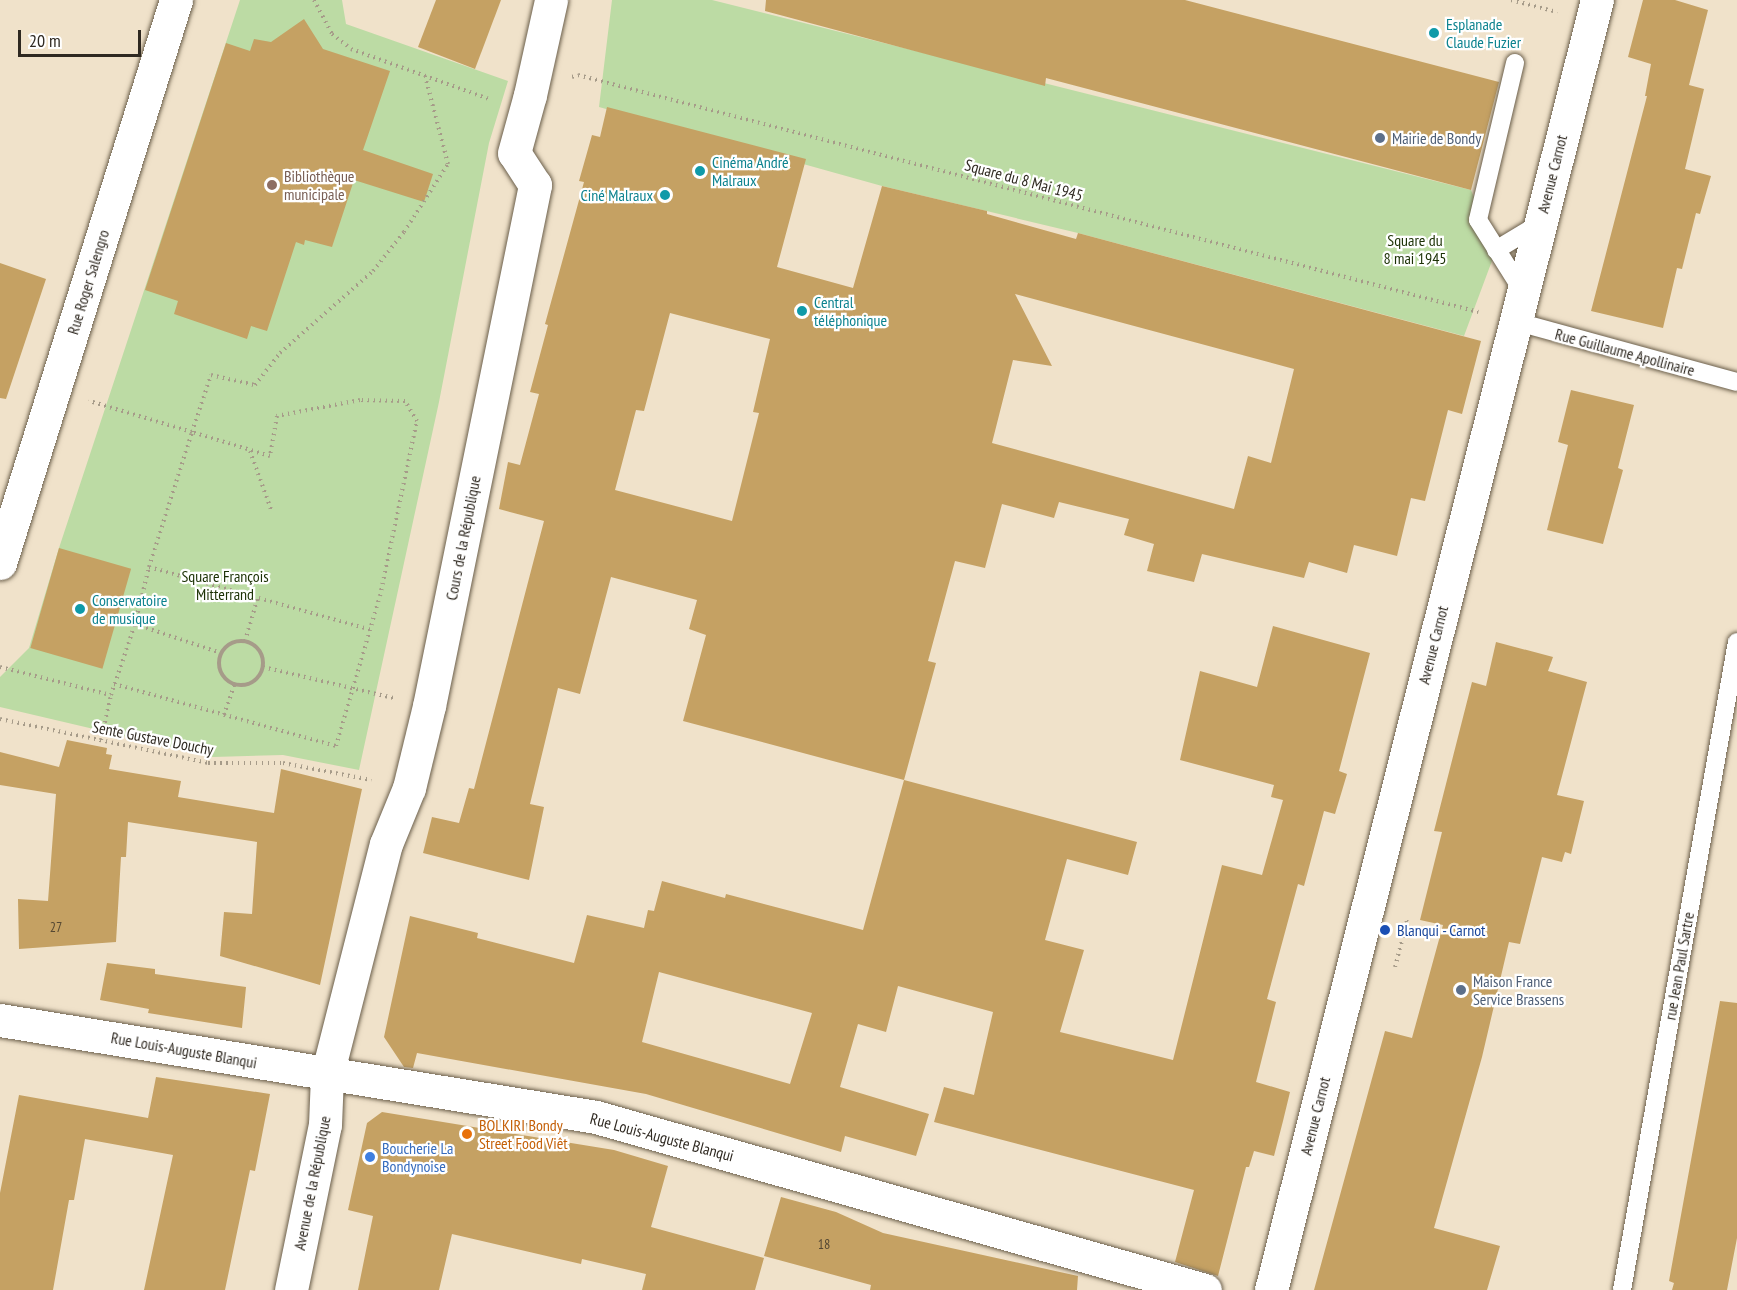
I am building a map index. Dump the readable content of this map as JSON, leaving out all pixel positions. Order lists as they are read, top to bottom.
{
  "streets": {
    "street": [
      "Avenue Carnot",
      "Rue Roger Salengro",
      "Cours de la République",
      "Rue Louis-Auguste Blanqui",
      "Avenue de la République"
    ],
    "lane": ["Rue Guillaume Apollinaire", "rue Jean Paul Sartre"],
    "path": ["Square du 8 Mai 1945", "Sente Gustave Douchy"]
  },
  "crossings": [
    ["Avenue Carnot", "Square du 8 Mai 1945"],
    ["Avenue Carnot", "Rue Guillaume Apollinaire"],
    ["Square du 8 Mai 1945", "Rue Guillaume Apollinaire"],
    ["Square du 8 Mai 1945", "Cours de la République"],
    ["Cours de la République", "Sente Gustave Douchy"],
    ["Cours de la République", "Rue Louis-Auguste Blanqui"],
    ["Cours de la République", "Avenue de la République"],
    ["Rue Louis-Auguste Blanqui", "Avenue de la République"]
  ],
  "parks": ["Square du 8 mai 1945", "Square François Mitterrand"],
  "places": [
    "Esplanade Claude Fuzier",
    "Mairie de Bondy",
    "Cinéma André Malraux",
    "Bibliothèque municipale",
    "Ciné Malraux",
    "Central téléphonique",
    "Conservatoire de musique",
    "Blanqui - Carnot",
    "Maison France Service Brassens",
    "BOLKIRI Bondy Street Food Viêt",
    "Boucherie La Bondynoise"
  ],
  "house_numbers": ["27", "18"],
  "scale_bar": "20 m"
}
